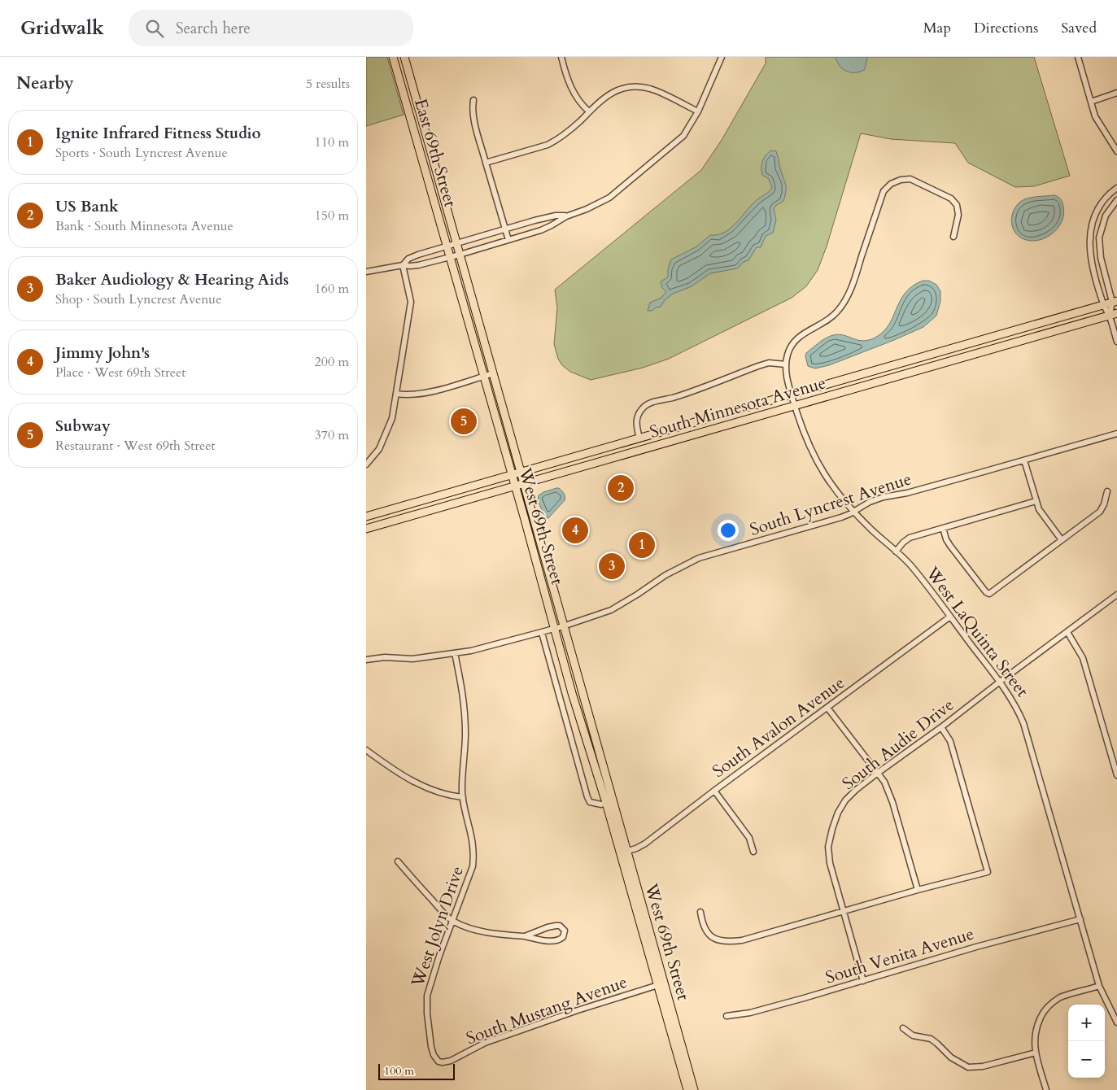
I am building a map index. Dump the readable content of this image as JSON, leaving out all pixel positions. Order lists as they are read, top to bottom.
{
  "streets": {
    "main road": ["East 69th Street", "South Minnesota Avenue", "West 69th Street"],
    "street": [
      "South Lyncrest Avenue",
      "West LaQuinta Street",
      "South Avalon Avenue",
      "South Audie Drive",
      "West Jolyn Drive",
      "South Venita Avenue",
      "South Mustang Avenue"
    ]
  },
  "crossings": [
    ["East 69th Street", "West 69th Street"],
    ["South Minnesota Avenue", "West 69th Street"],
    ["South Minnesota Avenue", "West LaQuinta Street"],
    ["South Lyncrest Avenue", "West 69th Street"],
    ["South Lyncrest Avenue", "West LaQuinta Street"],
    ["South Lyncrest Avenue", "West Jolyn Drive"],
    ["West 69th Street", "South Avalon Avenue"],
    ["West 69th Street", "South Mustang Avenue"],
    ["West LaQuinta Street", "South Avalon Avenue"],
    ["West LaQuinta Street", "South Audie Drive"],
    ["West LaQuinta Street", "South Venita Avenue"],
    ["South Audie Drive", "South Venita Avenue"],
    ["West Jolyn Drive", "South Mustang Avenue"]
  ],
  "scale_bar": "100 m",
  "page": {
    "header": "Gridwalk",
    "search": "Search here",
    "nav": ["Map", "Directions", "Saved"],
    "heading": ["Nearby", "5 results"],
    "list": [
      {
        "mark": "1",
        "name": "Ignite Infrared Fitness Studio",
        "note": "Sports · South Lyncrest Avenue",
        "value": "110 m"
      },
      {
        "mark": "2",
        "name": "US Bank",
        "note": "Bank · South Minnesota Avenue",
        "value": "150 m"
      },
      {
        "mark": "3",
        "name": "Baker Audiology & Hearing Aids",
        "note": "Shop · South Lyncrest Avenue",
        "value": "160 m"
      },
      {
        "mark": "4",
        "name": "Jimmy John's",
        "note": "Place · West 69th Street",
        "value": "200 m"
      },
      {
        "mark": "5",
        "name": "Subway",
        "note": "Restaurant · West 69th Street",
        "value": "370 m"
      }
    ],
    "pins": [
      "5",
      "2",
      "4",
      "1",
      "3"
    ],
    "map_buttons": ["+", "−"],
    "scale": "100 m"
  }
}
